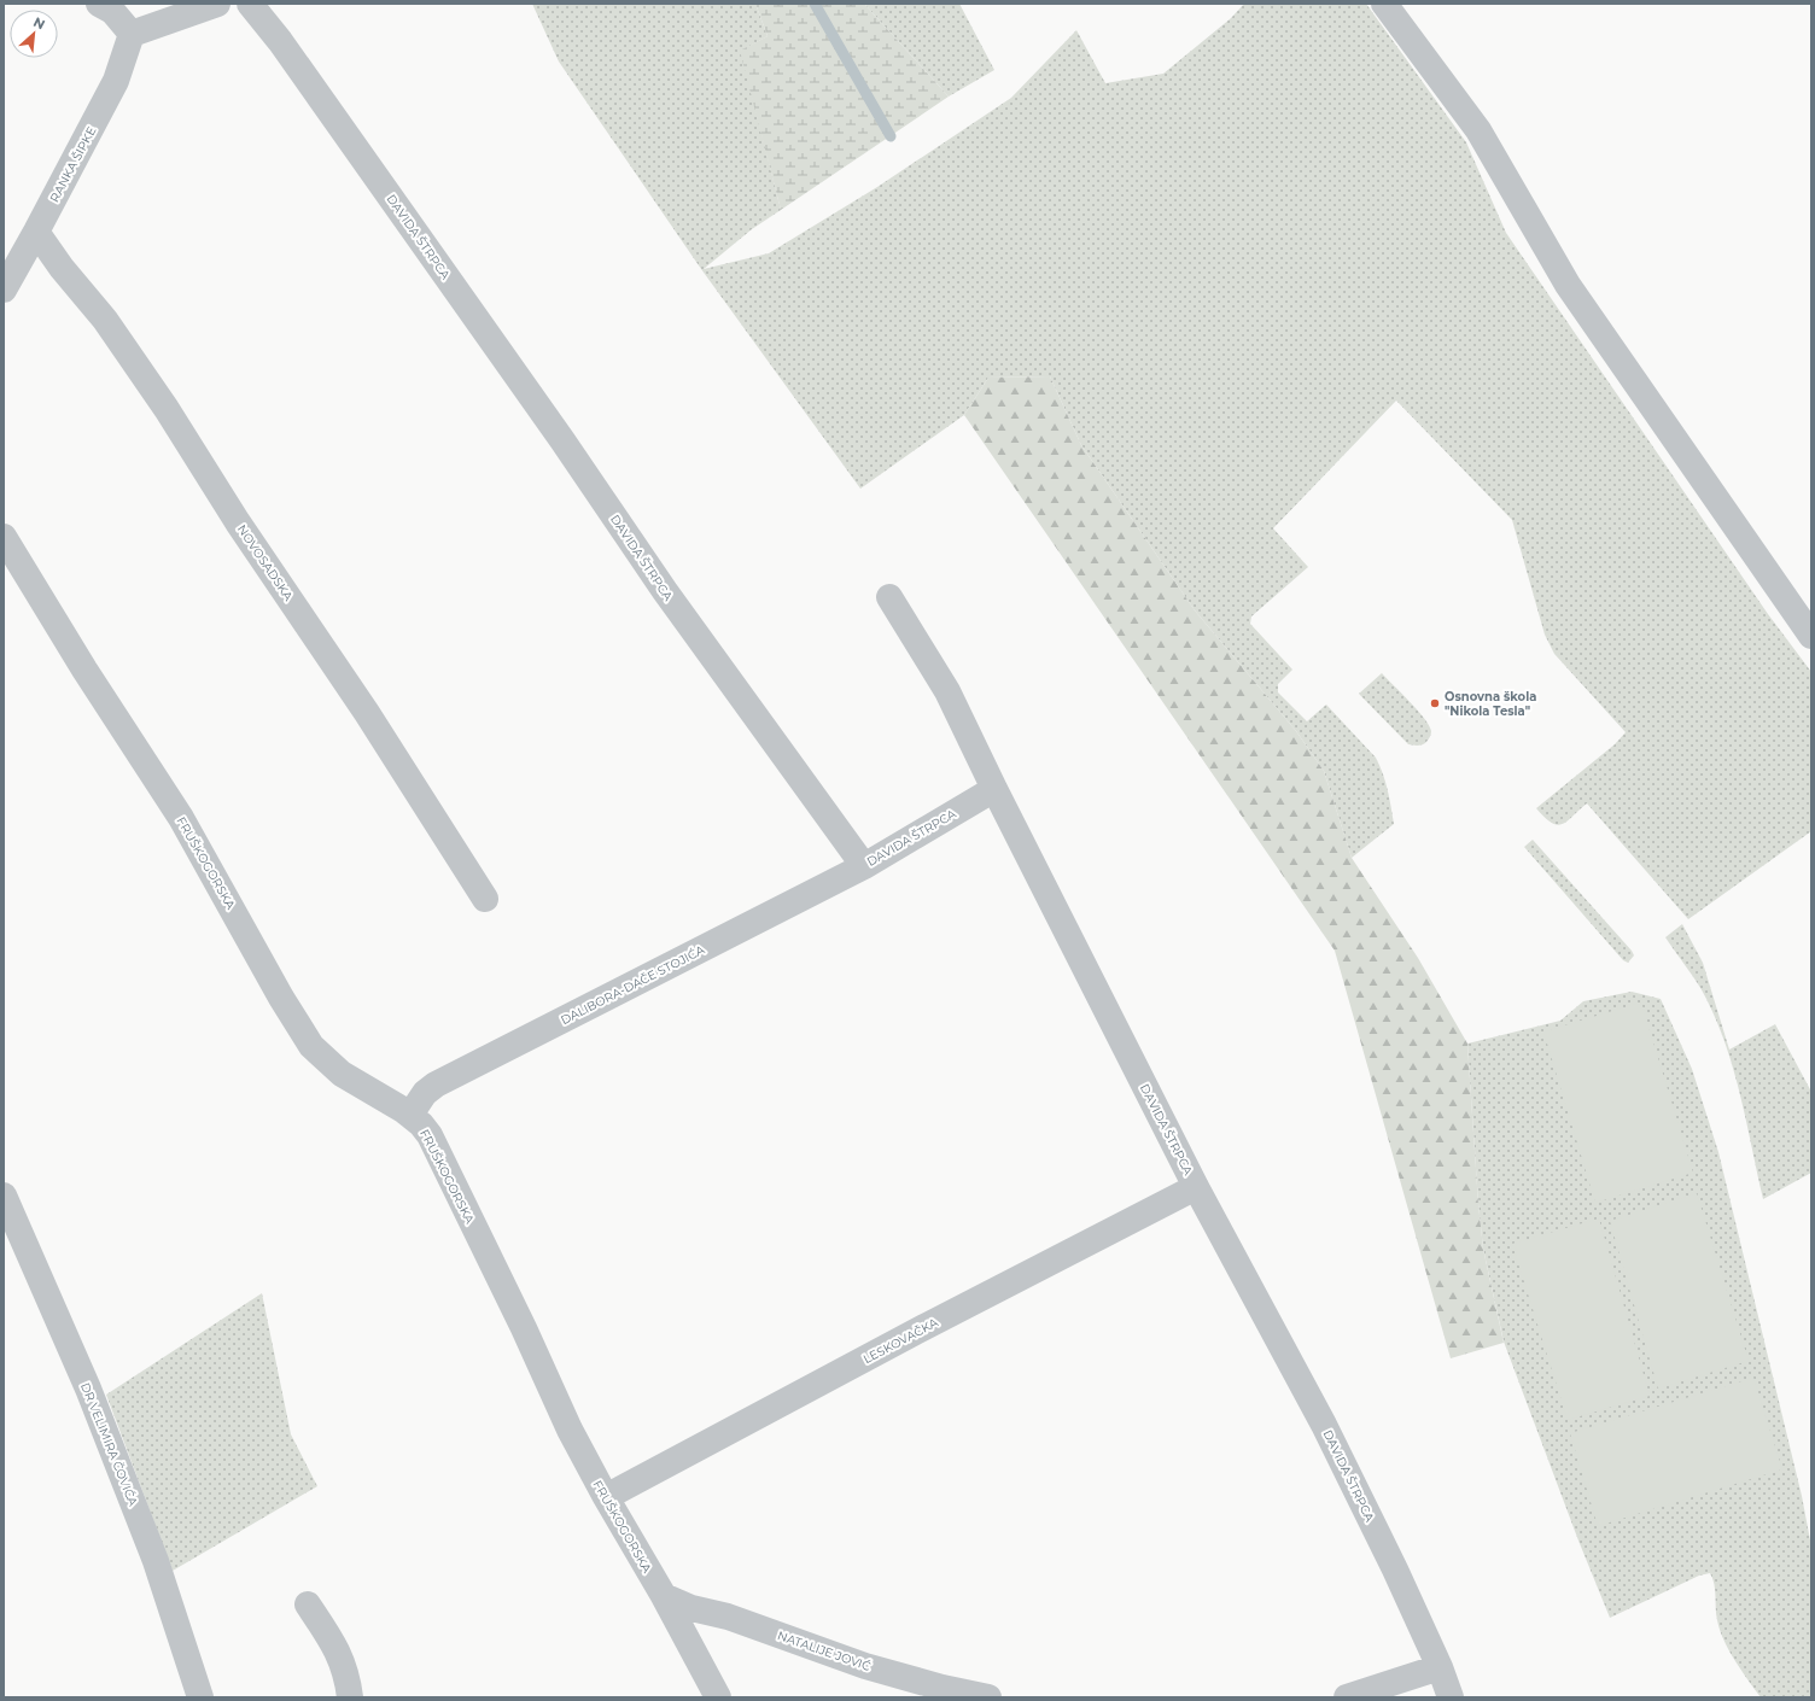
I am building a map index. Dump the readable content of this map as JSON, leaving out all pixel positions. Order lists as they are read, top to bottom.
{
  "streets": {
    "street": [
      "RANKA ŠIPKE",
      "DAVIDA ŠTRPCA",
      "NOVOSADSKA",
      "FRUŠKOGORSKA",
      "DALIBORA-DAČE STOJIĆA",
      "LESKOVAČKA",
      "DR VELIMIRA ČOVIĆA",
      "NATALIJE JOVIĆ"
    ]
  },
  "crossings": [
    ["RANKA ŠIPKE", "NOVOSADSKA"],
    ["DAVIDA ŠTRPCA", "DALIBORA-DAČE STOJIĆA"],
    ["DAVIDA ŠTRPCA", "LESKOVAČKA"],
    ["FRUŠKOGORSKA", "DALIBORA-DAČE STOJIĆA"],
    ["FRUŠKOGORSKA", "LESKOVAČKA"],
    ["FRUŠKOGORSKA", "NATALIJE JOVIĆ"]
  ],
  "places": ["Osnovna škola \"Nikola Tesla\""],
  "north": "top right"
}
